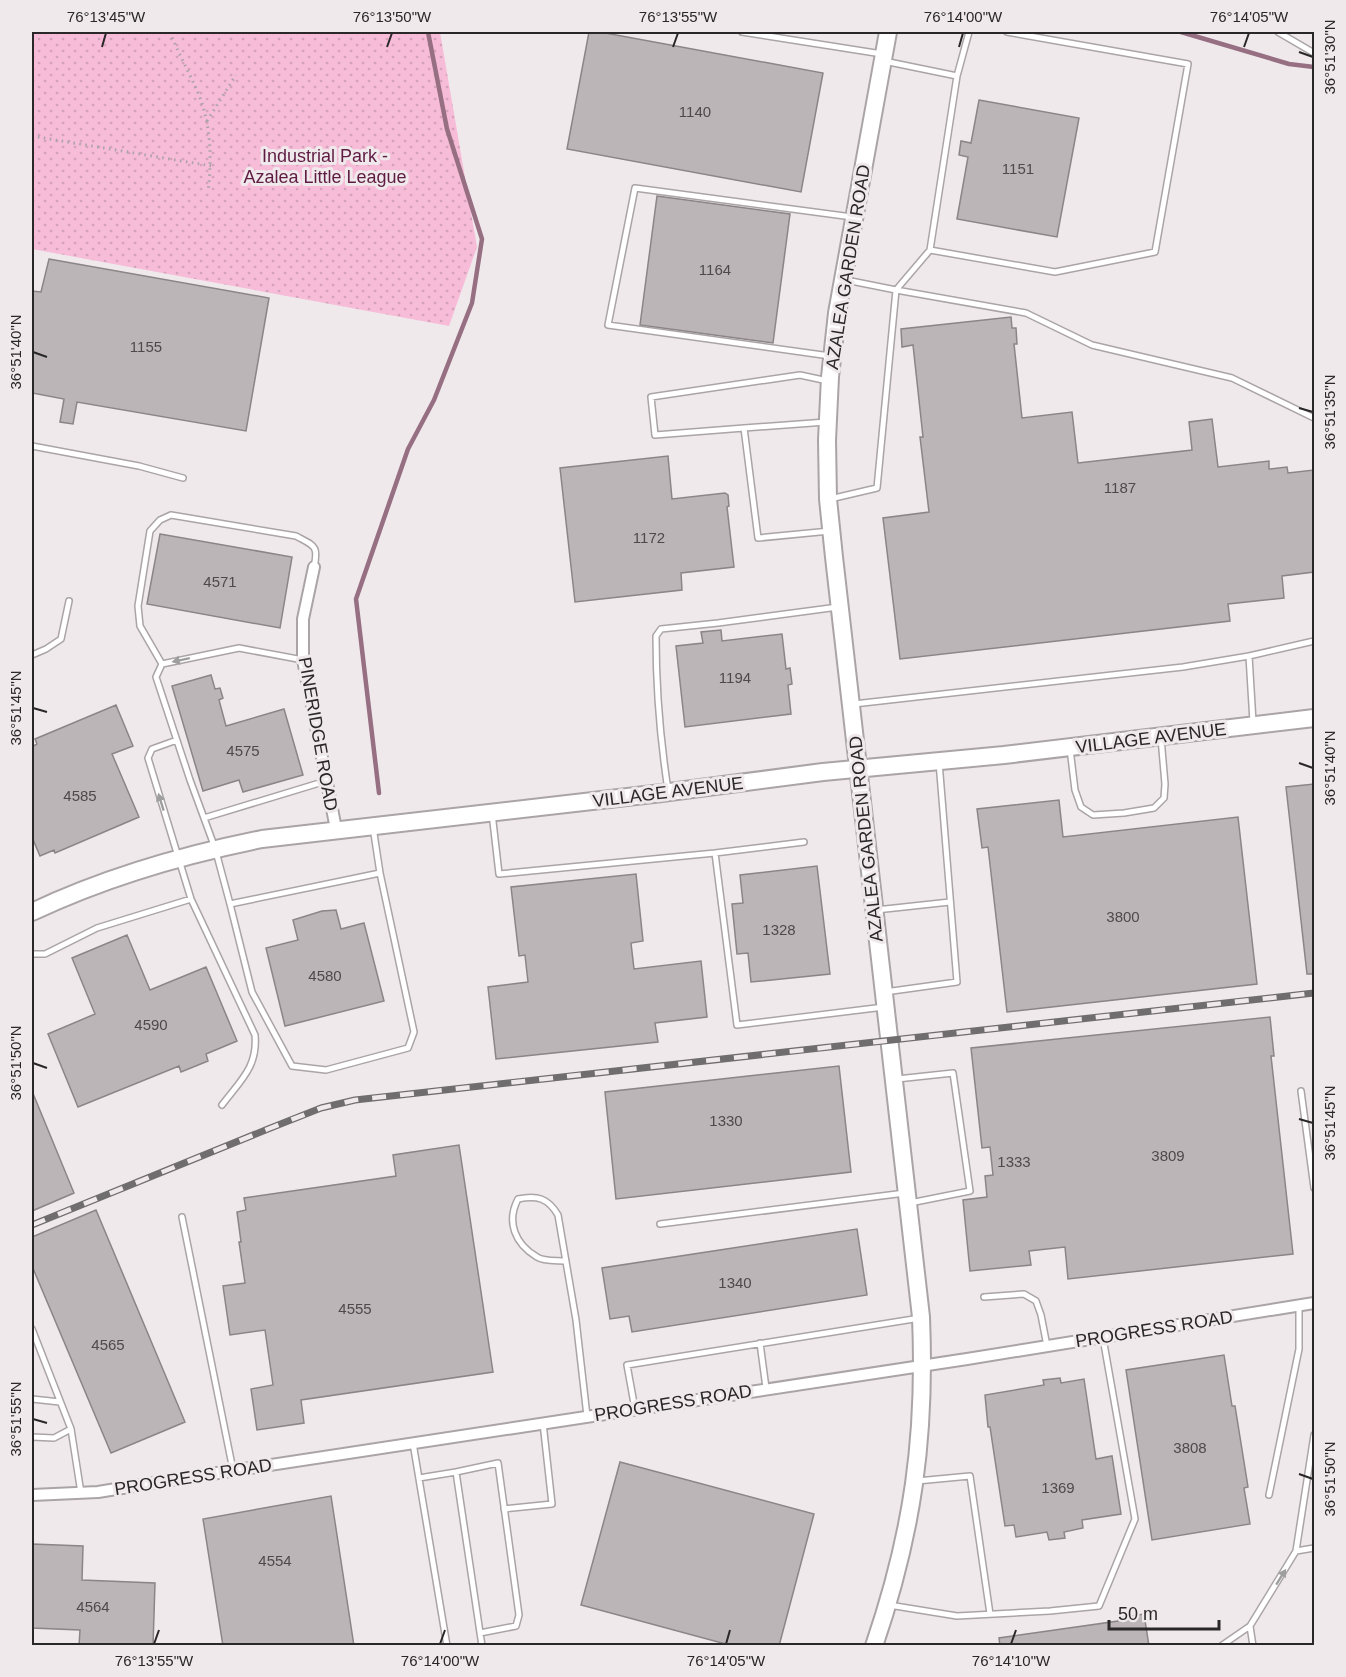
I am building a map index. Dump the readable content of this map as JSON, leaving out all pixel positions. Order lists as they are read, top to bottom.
{
  "streets": {
    "main road": ["AZALEA GARDEN ROAD", "VILLAGE AVENUE"],
    "street": ["PINERIDGE ROAD", "PROGRESS ROAD"]
  },
  "crossings": [
    ["AZALEA GARDEN ROAD", "VILLAGE AVENUE"],
    ["AZALEA GARDEN ROAD", "PROGRESS ROAD"],
    ["PINERIDGE ROAD", "VILLAGE AVENUE"]
  ],
  "parks": ["Industrial Park - Azalea Little League"],
  "house_numbers": [
    "1140",
    "1151",
    "1164",
    "1155",
    "1187",
    "1172",
    "4571",
    "1194",
    "4575",
    "4585",
    "3800",
    "1328",
    "4580",
    "4590",
    "1330",
    "3809",
    "1333",
    "1340",
    "4555",
    "4565",
    "3808",
    "1369",
    "4554",
    "4564"
  ],
  "scale_bar": "50 m",
  "coordinates": [
    "76°13'45\"W",
    "76°13'50\"W",
    "76°13'55\"W",
    "76°14'00\"W",
    "76°14'05\"W",
    "36°51'30\"N",
    "36°51'40\"N",
    "36°51'35\"N",
    "36°51'45\"N",
    "36°51'50\"N",
    "36°51'55\"N",
    "76°14'10\"W"
  ]
}
